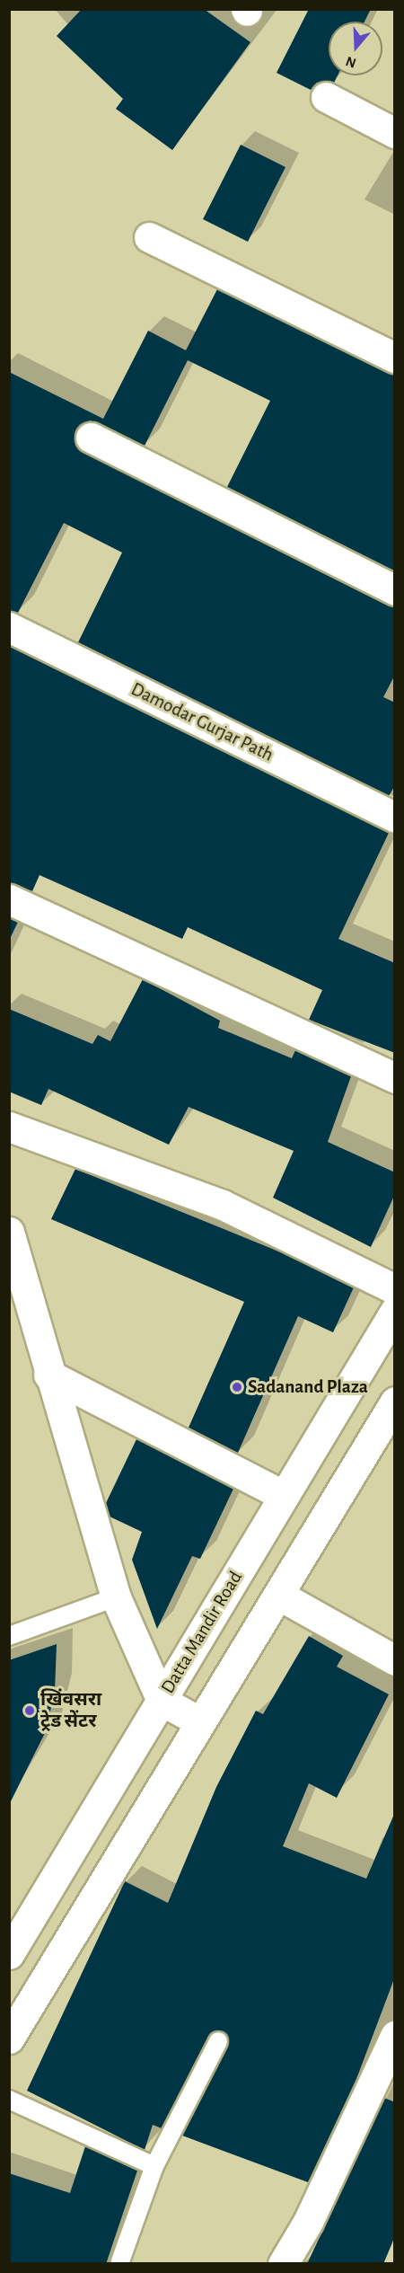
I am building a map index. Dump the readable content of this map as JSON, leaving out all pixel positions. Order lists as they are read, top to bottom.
{
  "streets": {
    "street": ["Damodar Gurjar Path", "Datta Mandir Road"]
  },
  "places": ["Sadanand Plaza", "खिंवसरा ट्रेड सेंटर"],
  "north": "bottom"
}
